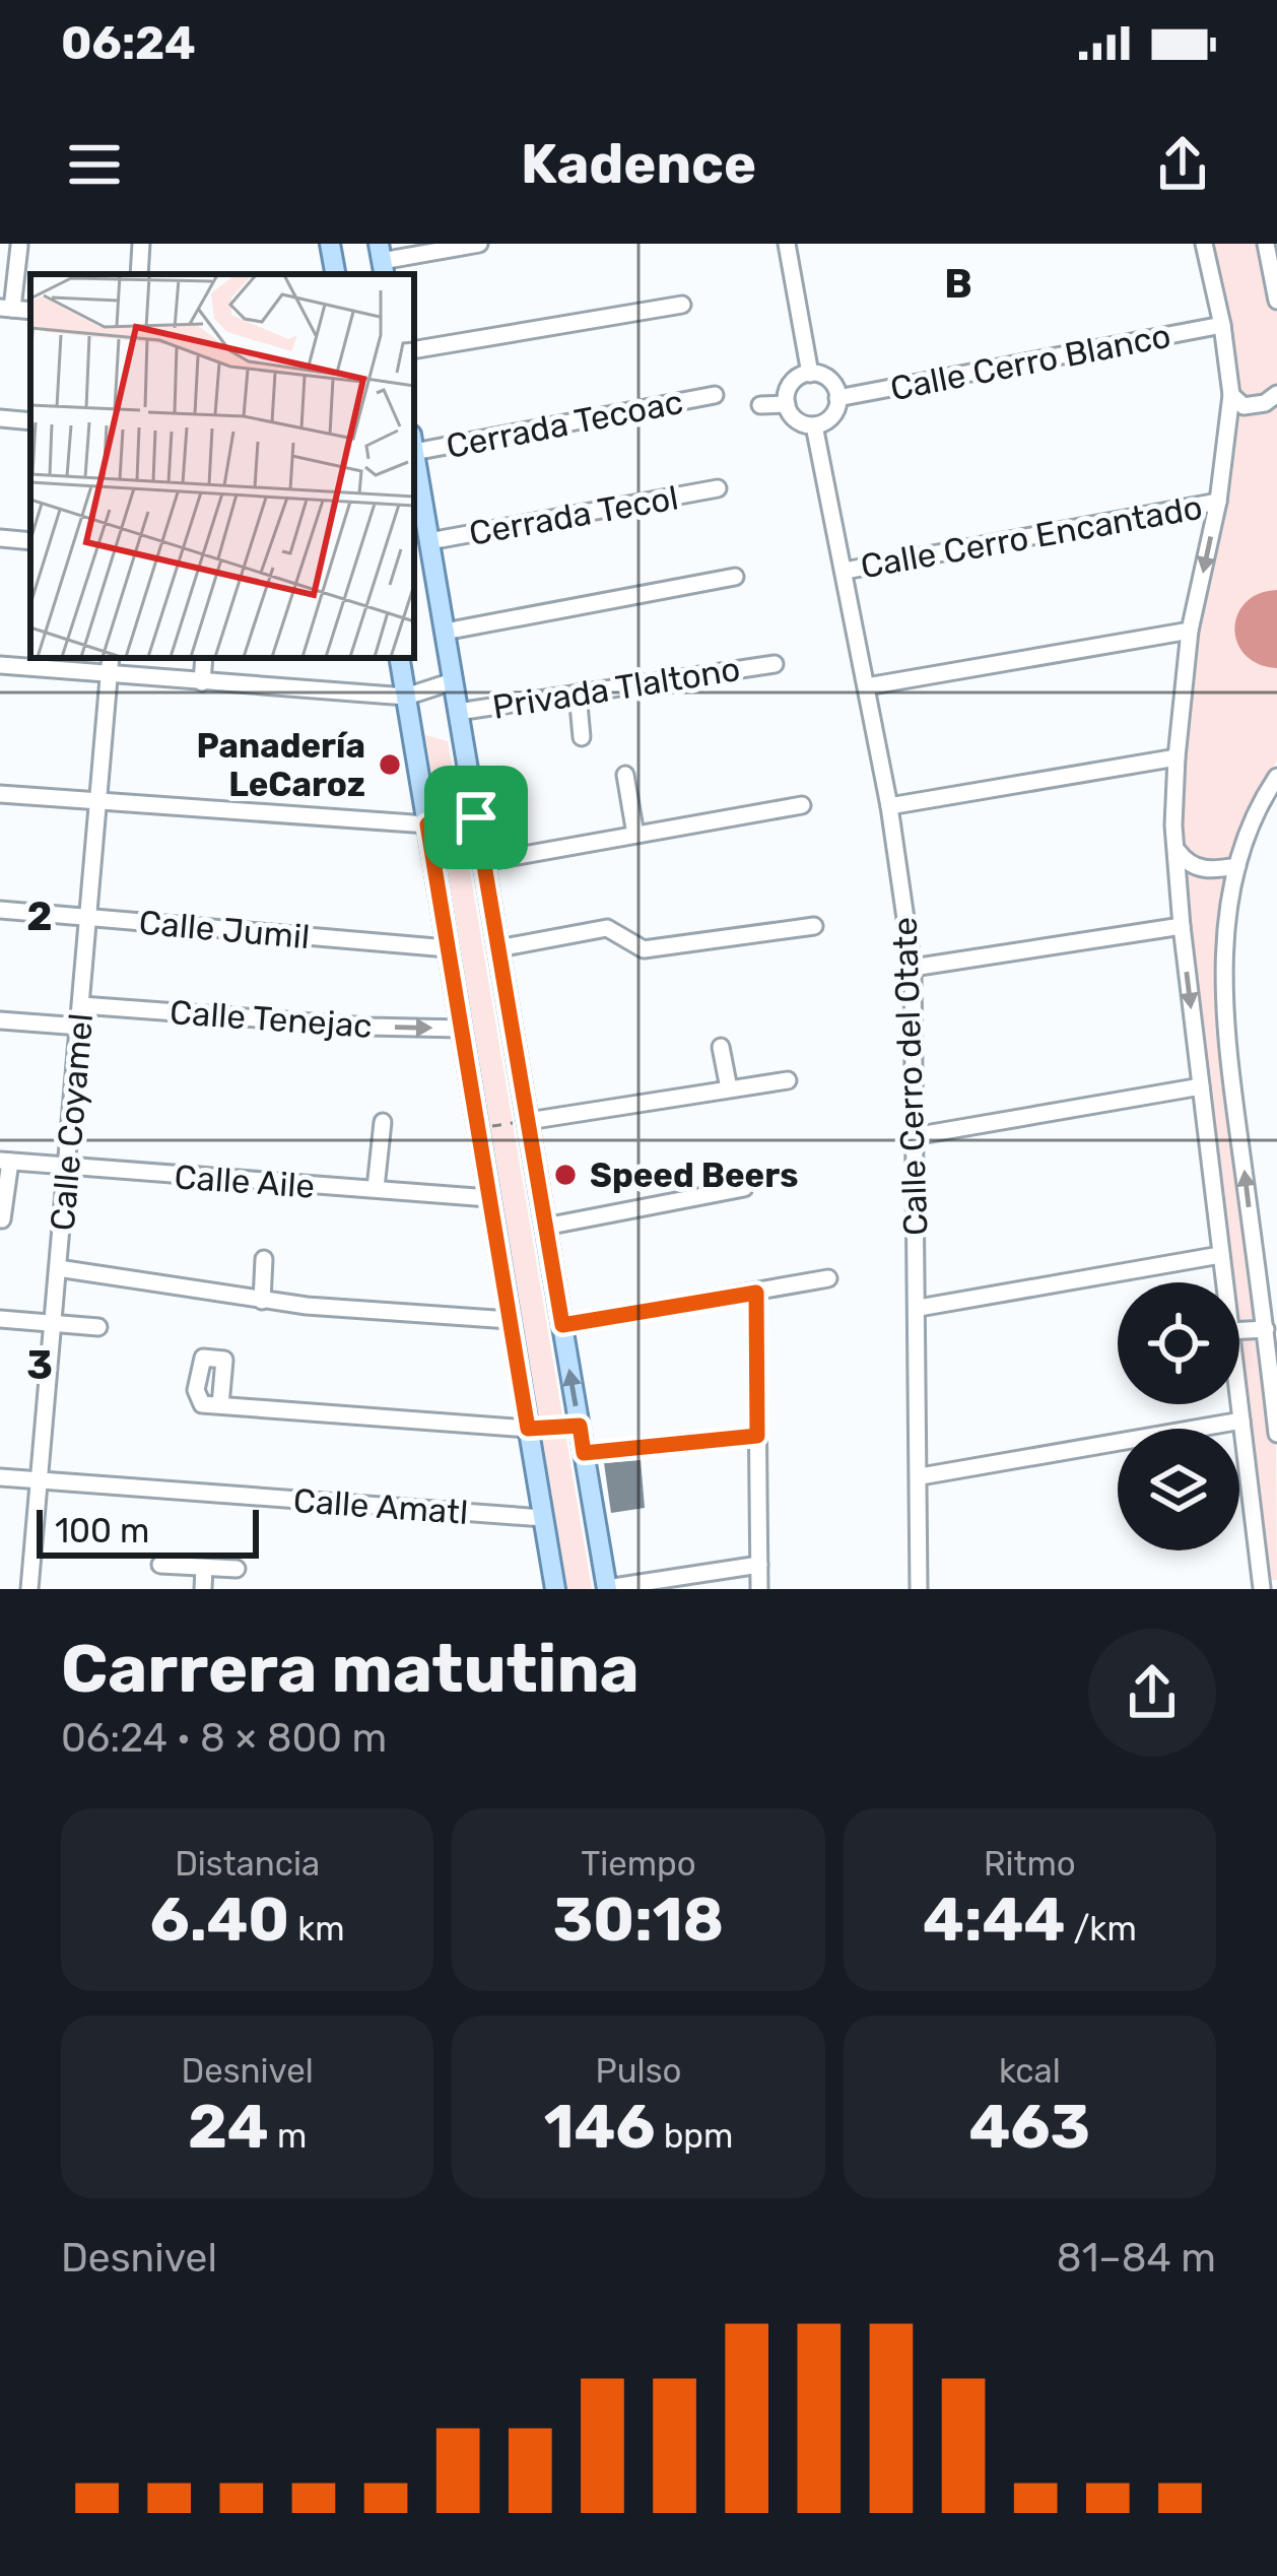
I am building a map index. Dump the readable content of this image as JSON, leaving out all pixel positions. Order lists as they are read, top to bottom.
{
  "streets": {
    "street": [
      "Calle Cerro Blanco",
      "Cerrada Tecoac",
      "Cerrada Tecol",
      "Calle Cerro Encantado",
      "Privada Tlaltono",
      "Calle Jumil",
      "Calle Tenejac",
      "Calle Cerro del Otate",
      "Calle Coyamel",
      "Calle Aile",
      "Calle Amatl"
    ]
  },
  "crossings": [
    ["Calle Cerro Blanco", "Calle Cerro del Otate"],
    ["Calle Cerro Encantado", "Calle Cerro del Otate"],
    ["Calle Jumil", "Calle Coyamel"],
    ["Calle Tenejac", "Calle Coyamel"],
    ["Calle Coyamel", "Calle Aile"],
    ["Calle Coyamel", "Calle Amatl"]
  ],
  "one_way": ["Calle Tenejac"],
  "places": ["Panadería LeCaroz", "Speed Beers"],
  "scale_bar": "100 m",
  "page": {
    "status": "06:24",
    "header": "Kadence",
    "scale": "100 m",
    "heading": ["Carrera matutina", "06:24 · 8 × 800 m"],
    "stats": [
      ["Distancia", "6.40 km"],
      ["Tiempo", "30:18"],
      ["Ritmo", "4:44 /km"],
      ["Desnivel", "24 m"],
      ["Pulso", "146 bpm"],
      ["kcal", "463"]
    ],
    "chart": ["Desnivel", "81–84 m"]
  },
  "grid": {
    "columns": ["B"],
    "rows": ["2", "3"]
  }
}
